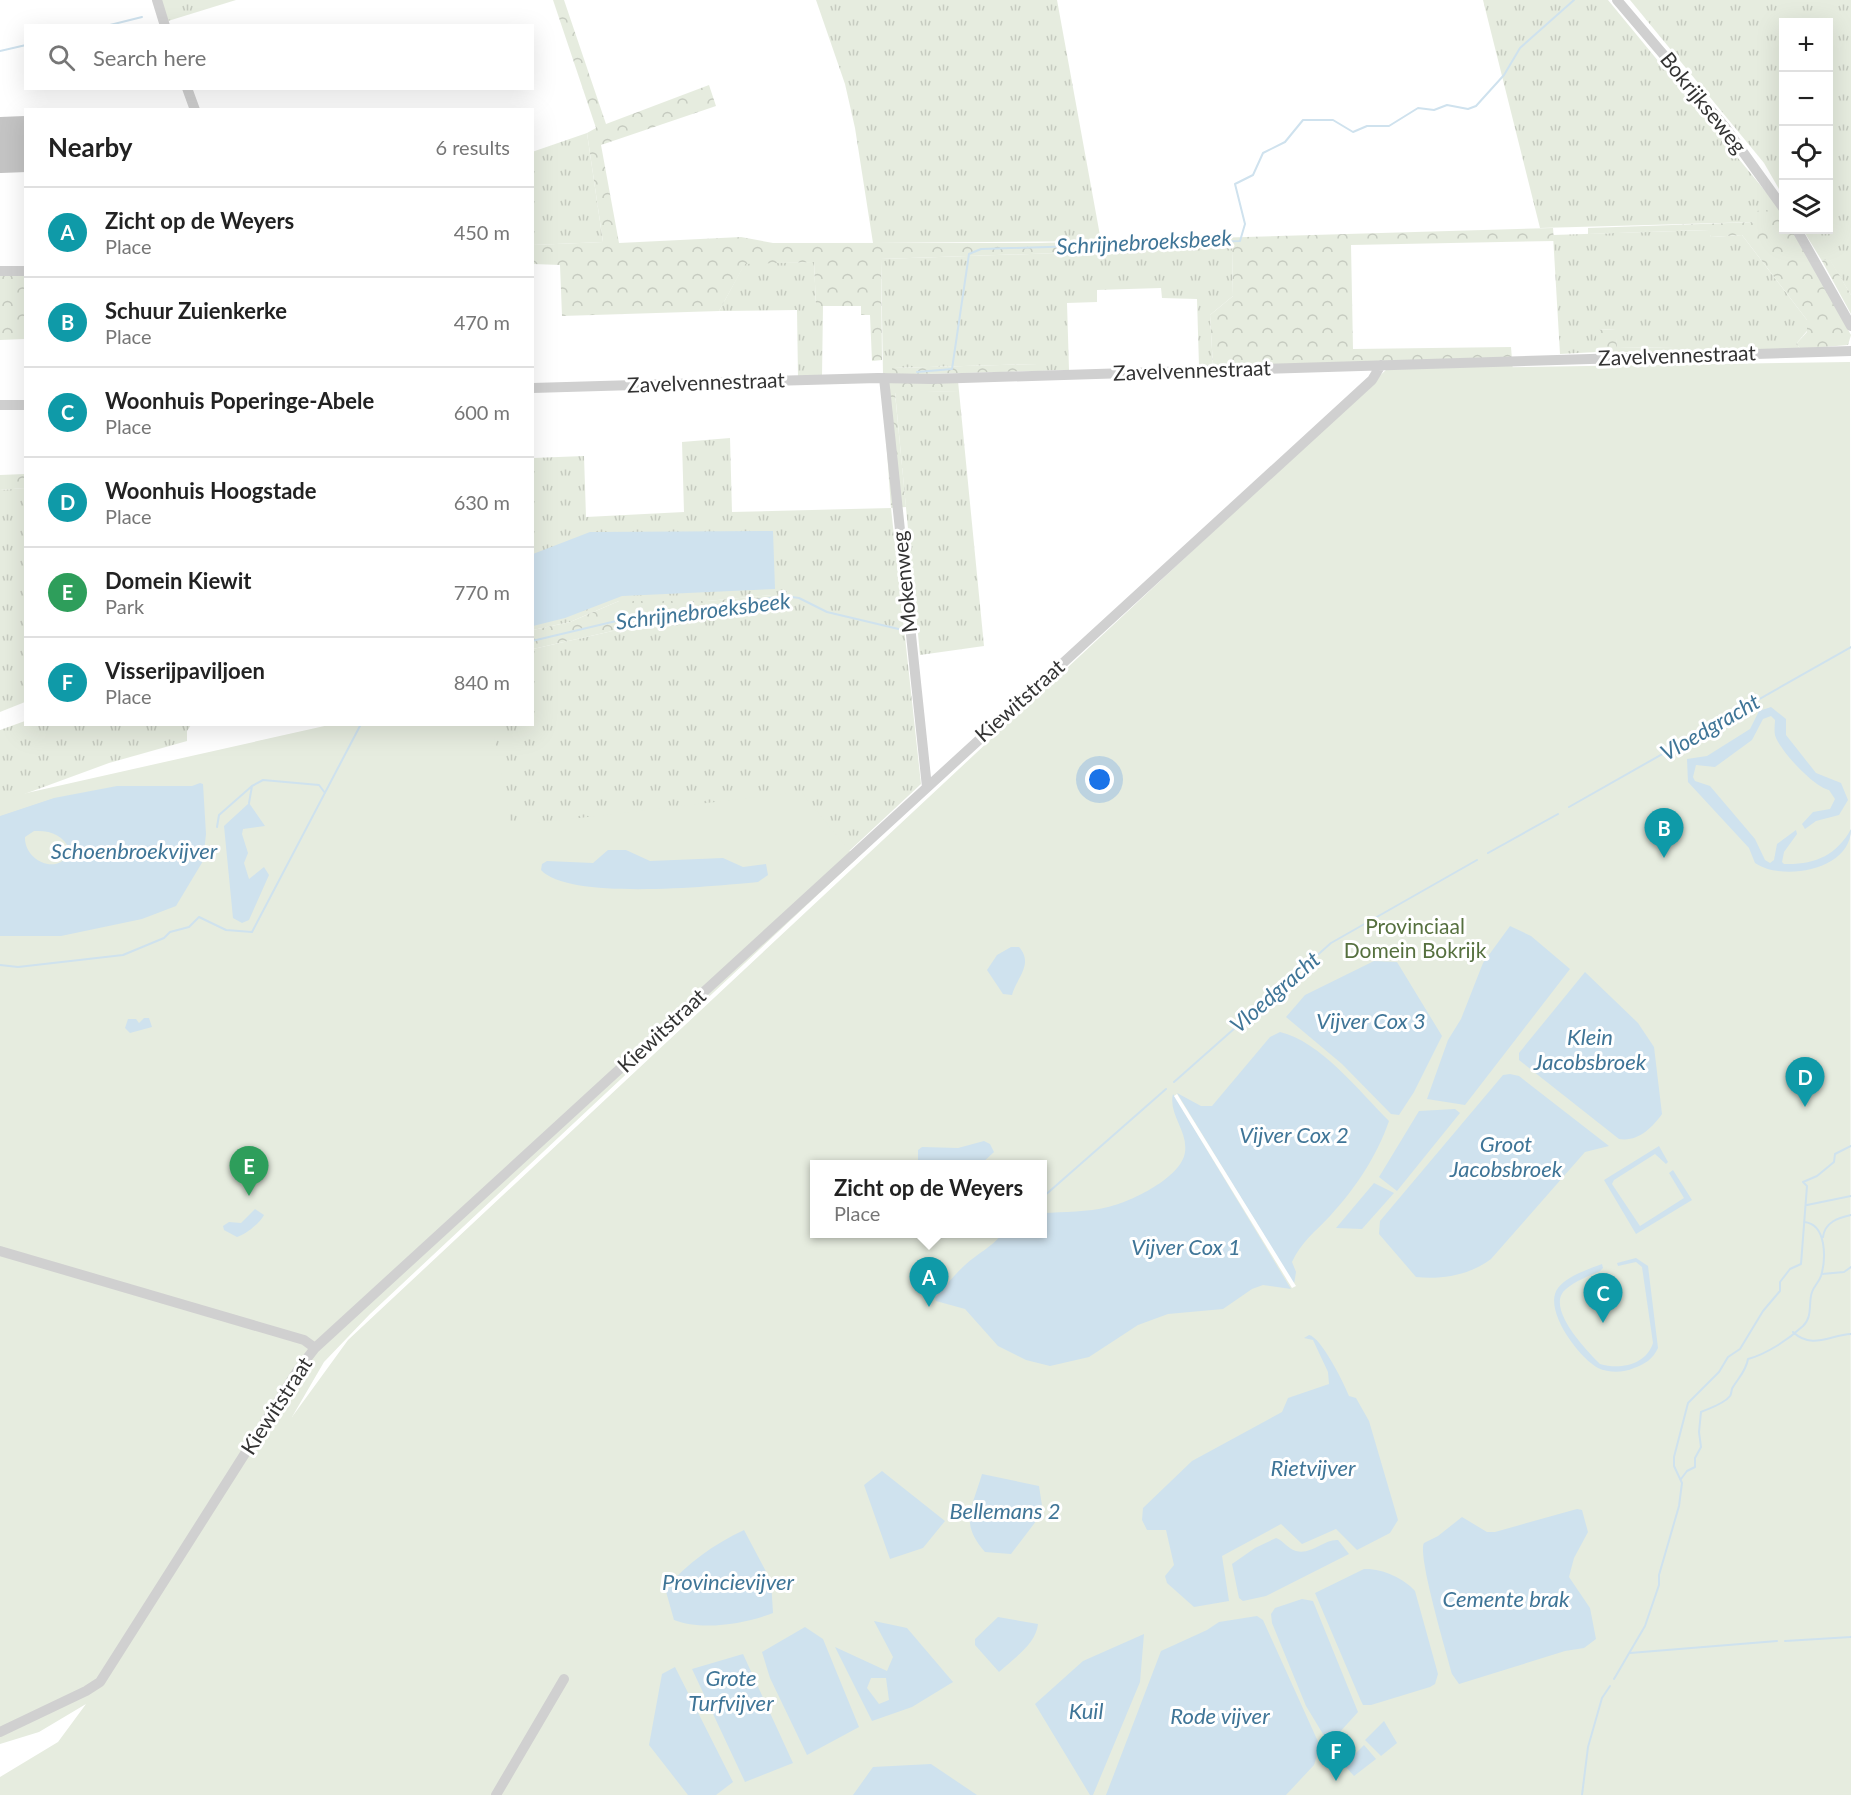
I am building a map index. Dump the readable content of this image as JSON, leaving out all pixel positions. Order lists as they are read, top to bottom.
{
  "streets": {
    "street": [
      "Bokrijkseweg",
      "Zavelvennestraat",
      "Mokenweg",
      "Kiewitstraat"
    ]
  },
  "crossings": [
    ["Zavelvennestraat", "Mokenweg"],
    ["Zavelvennestraat", "Kiewitstraat"],
    ["Mokenweg", "Kiewitstraat"]
  ],
  "water": [
    "Schrijnebroeksbeek",
    "Vloedgracht",
    "Schoenbroekvijver",
    "Vijver Cox 3",
    "Klein Jacobsbroek",
    "Vijver Cox 2",
    "Groot Jacobsbroek",
    "Vijver Cox 1",
    "Rietvijver",
    "Bellemans 2",
    "Provincievijver",
    "Cemente brak",
    "Grote Turfvijver",
    "Kuil",
    "Rode vijver"
  ],
  "parks": ["Provinciaal Domein Bokrijk"],
  "page": {
    "map_buttons": ["+", "−"],
    "search": "Search here",
    "heading": ["Nearby", "6 results"],
    "list": [
      {
        "mark": "A",
        "name": "Zicht op de Weyers",
        "note": "Place",
        "value": "450 m"
      },
      {
        "mark": "B",
        "name": "Schuur Zuienkerke",
        "note": "Place",
        "value": "470 m"
      },
      {
        "mark": "C",
        "name": "Woonhuis Poperinge-Abele",
        "note": "Place",
        "value": "600 m"
      },
      {
        "mark": "D",
        "name": "Woonhuis Hoogstade",
        "note": "Place",
        "value": "630 m"
      },
      {
        "mark": "E",
        "name": "Domein Kiewit",
        "note": "Park",
        "value": "770 m"
      },
      {
        "mark": "F",
        "name": "Visserijpaviljoen",
        "note": "Place",
        "value": "840 m"
      }
    ],
    "pins": [
      "B",
      "D",
      "E",
      "A",
      "C",
      "F"
    ],
    "popup": ["Zicht op de Weyers", "Place"]
  }
}
